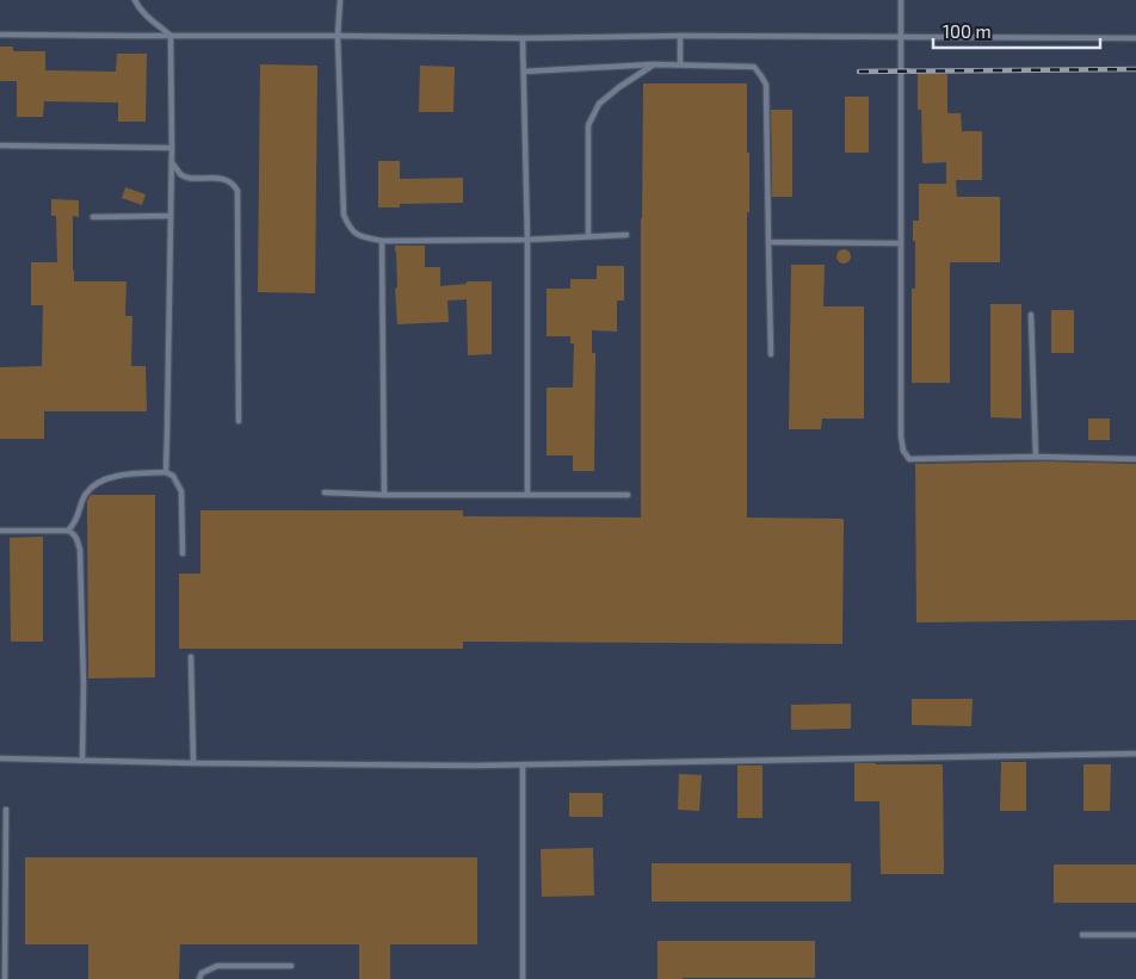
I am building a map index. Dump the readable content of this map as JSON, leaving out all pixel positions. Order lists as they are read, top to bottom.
{
  "scale_bar": "100 m"
}
